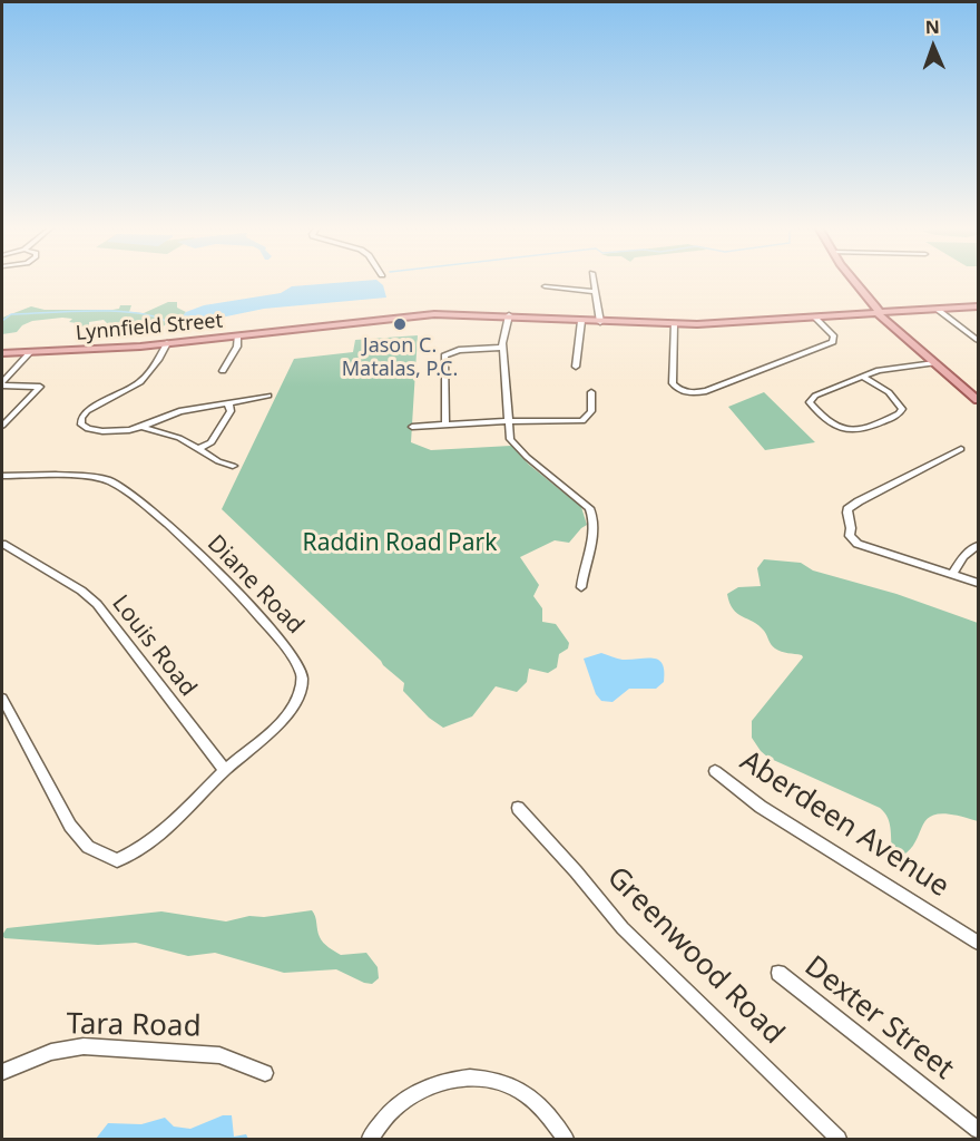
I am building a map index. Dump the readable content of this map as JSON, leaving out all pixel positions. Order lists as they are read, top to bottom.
{
  "streets": {
    "main road": ["Lynnfield Street"],
    "street": [
      "Diane Road",
      "Louis Road",
      "Aberdeen Avenue",
      "Greenwood Road",
      "Dexter Street",
      "Tara Road"
    ]
  },
  "crossings": [
    ["Diane Road", "Louis Road"]
  ],
  "parks": ["Raddin Road Park"],
  "places": ["Jason C. Matalas, P.C."],
  "north": "top"
}
